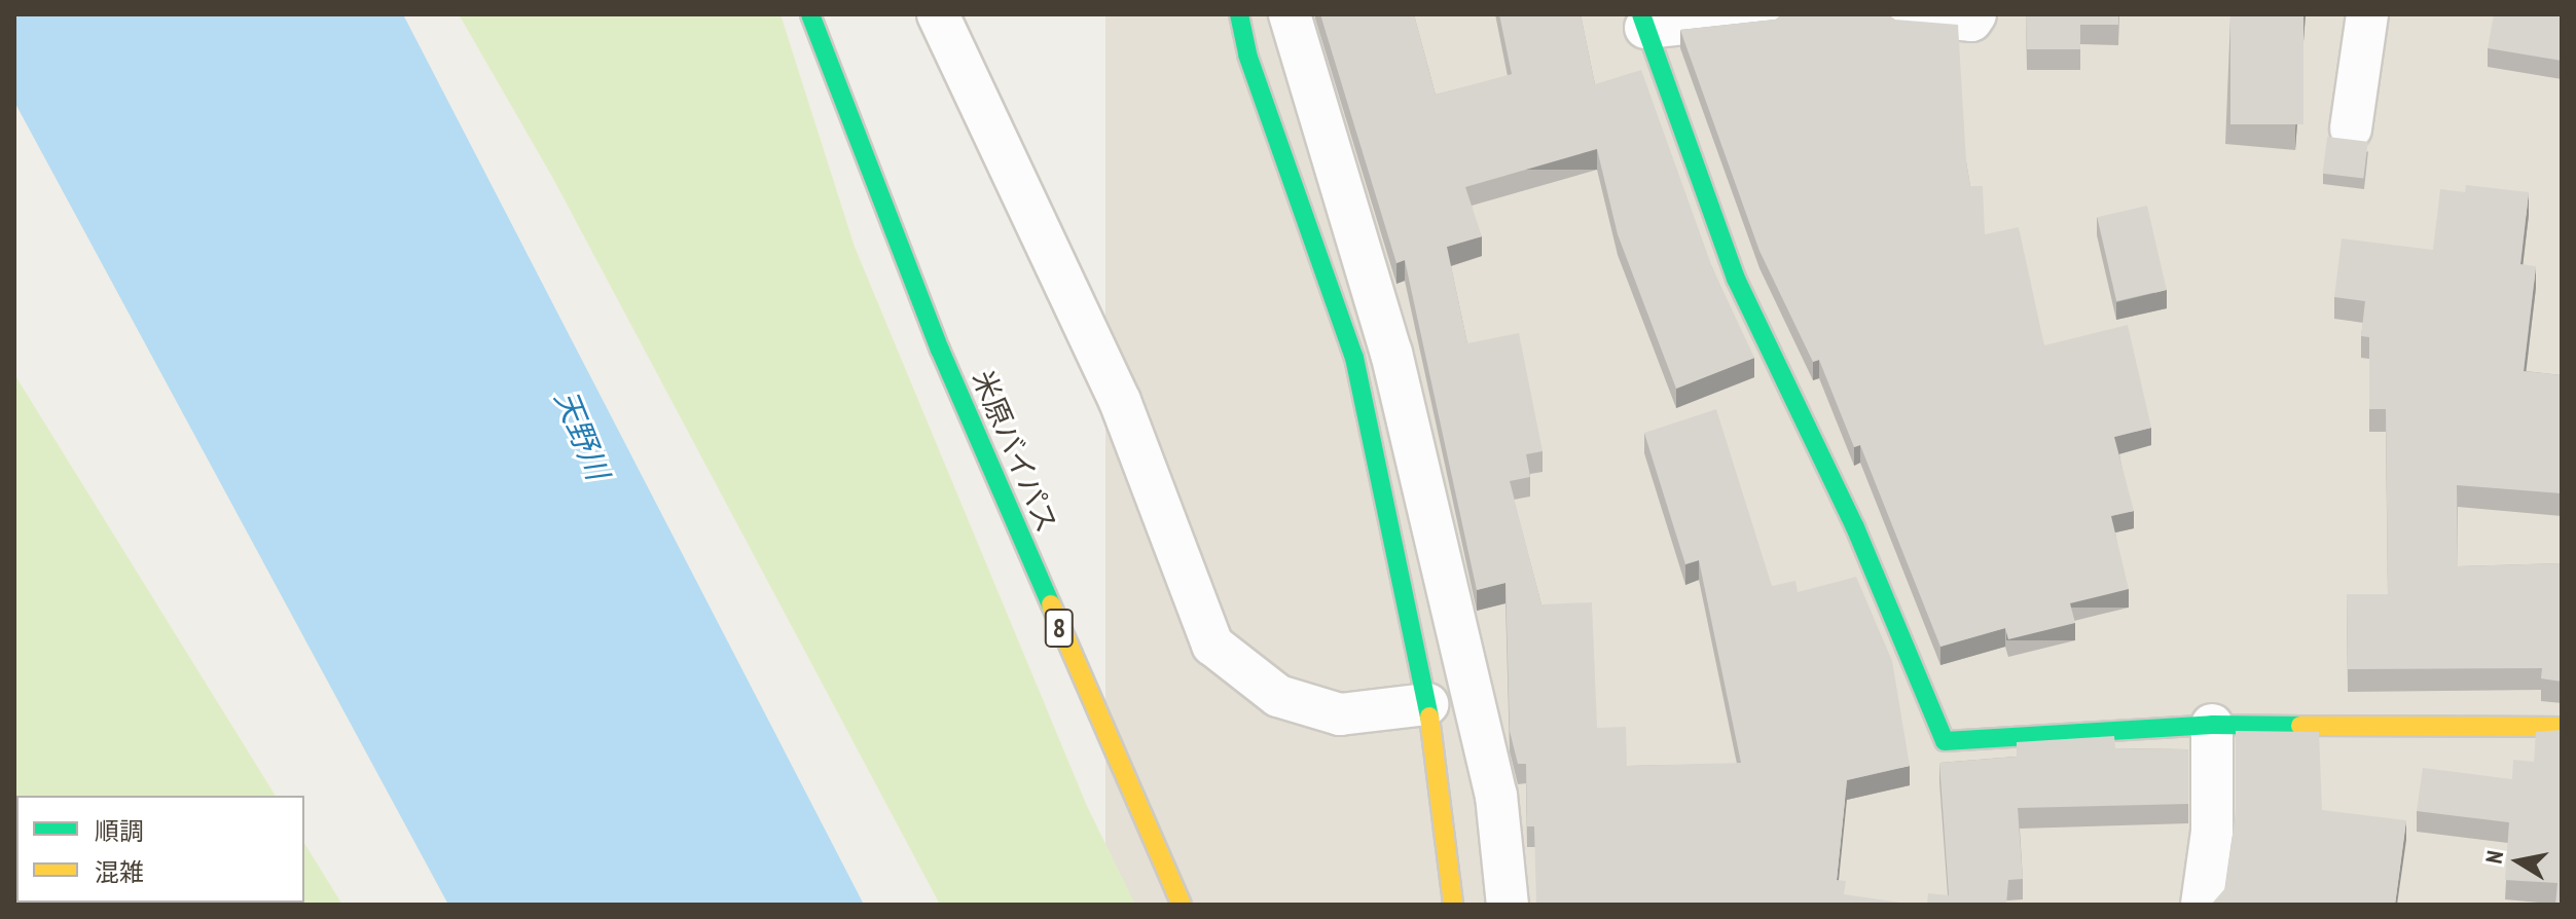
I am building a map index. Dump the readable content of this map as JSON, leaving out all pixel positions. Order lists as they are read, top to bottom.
{
  "streets": {
    "main road": ["米原バイパス", "8"]
  },
  "water": ["天野川"],
  "legend": ["順調", "混雑"],
  "north": "left"
}
